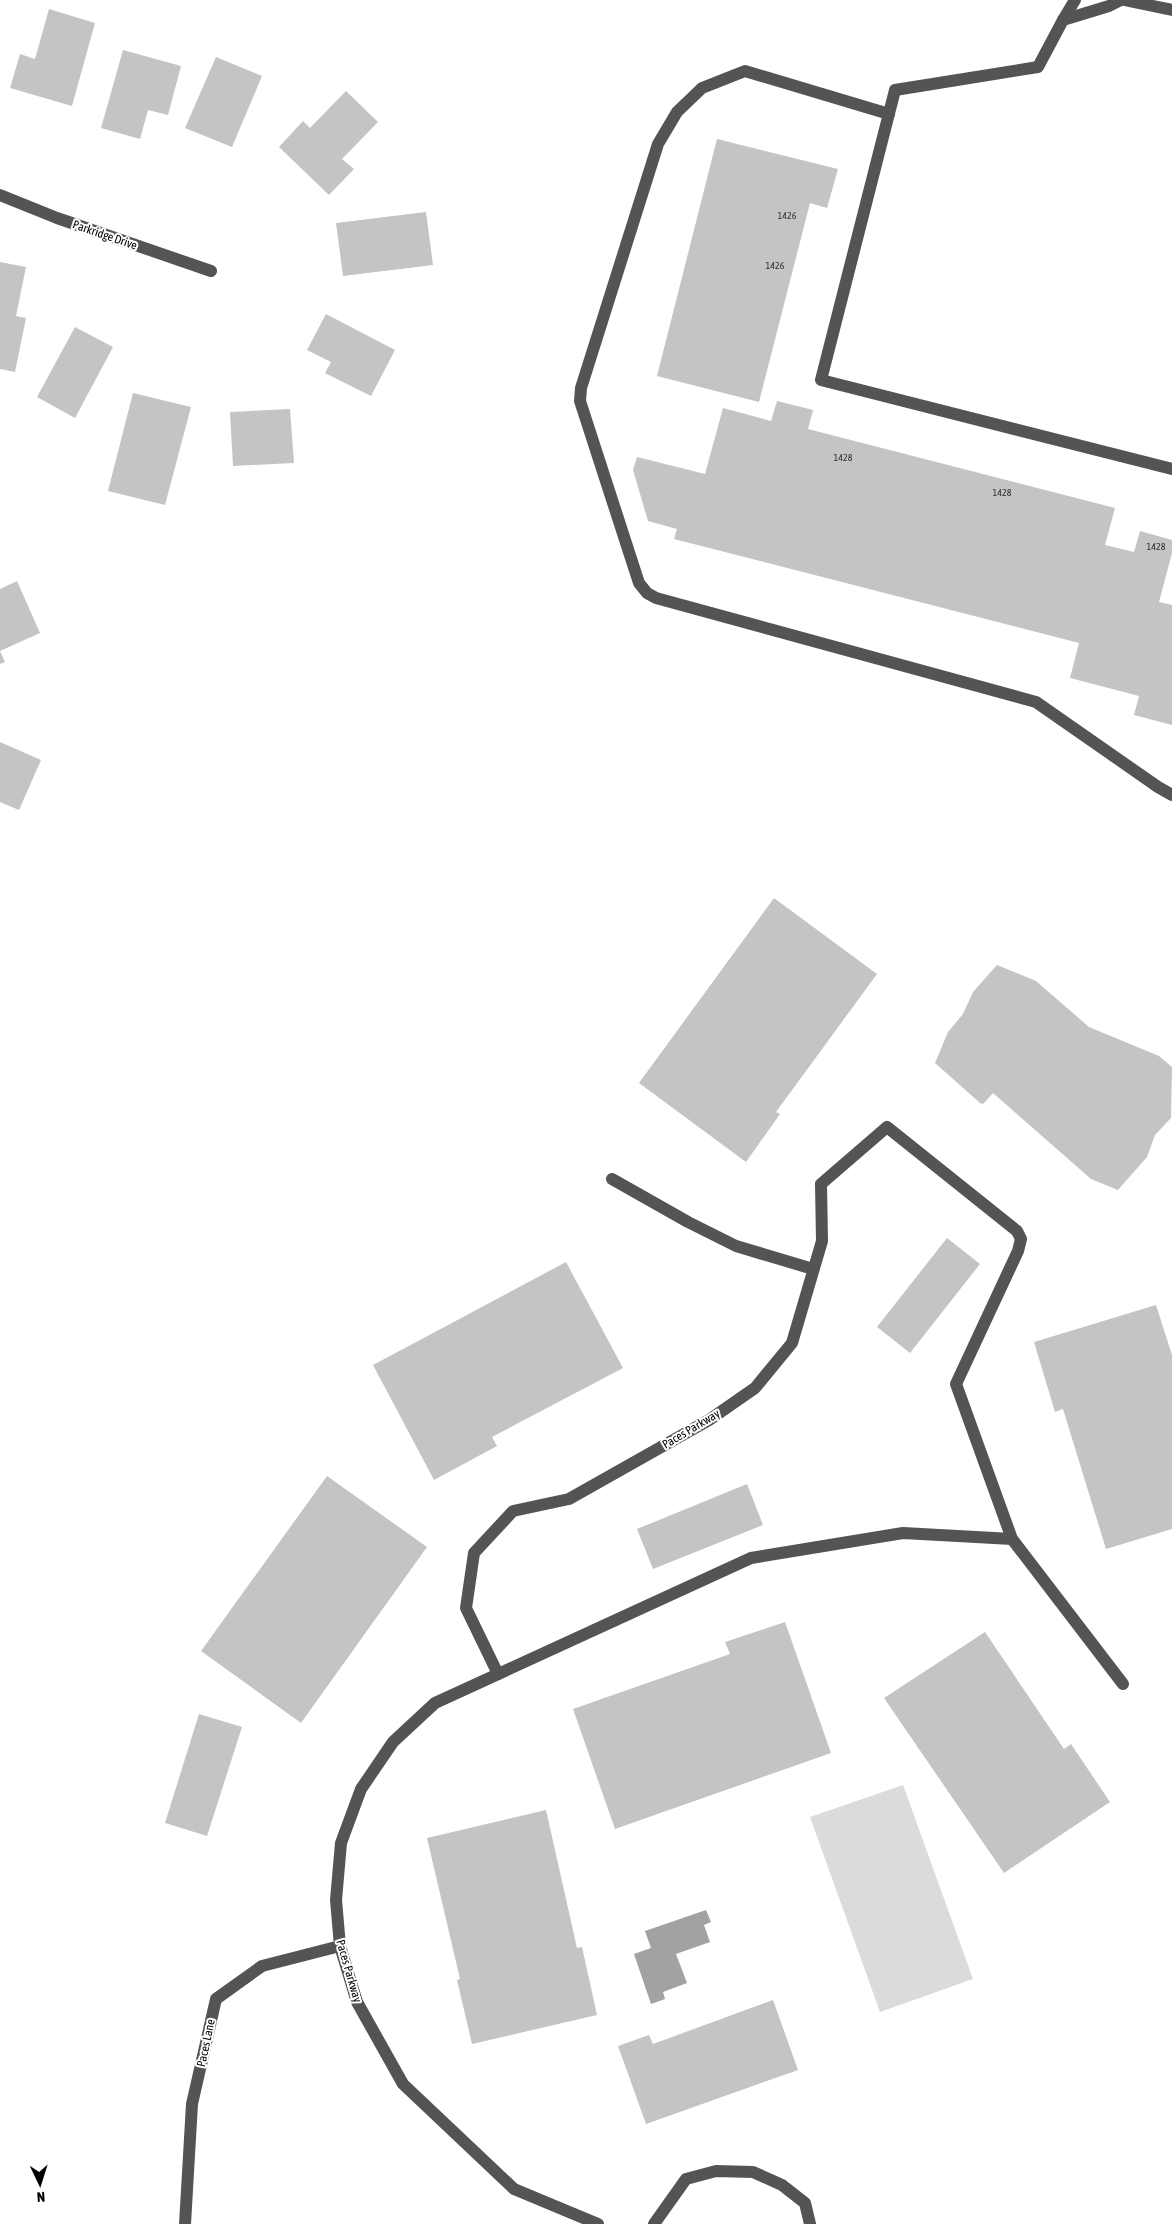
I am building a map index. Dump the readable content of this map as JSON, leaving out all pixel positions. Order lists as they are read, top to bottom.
{
  "streets": {
    "street": ["Parkridge Drive", "Paces Parkway", "Paces Lane"]
  },
  "crossings": [
    ["Paces Parkway", "Paces Lane"]
  ],
  "house_numbers": [
    "1426",
    "1426",
    "1428",
    "1428",
    "1428"
  ],
  "north": "bottom"
}
